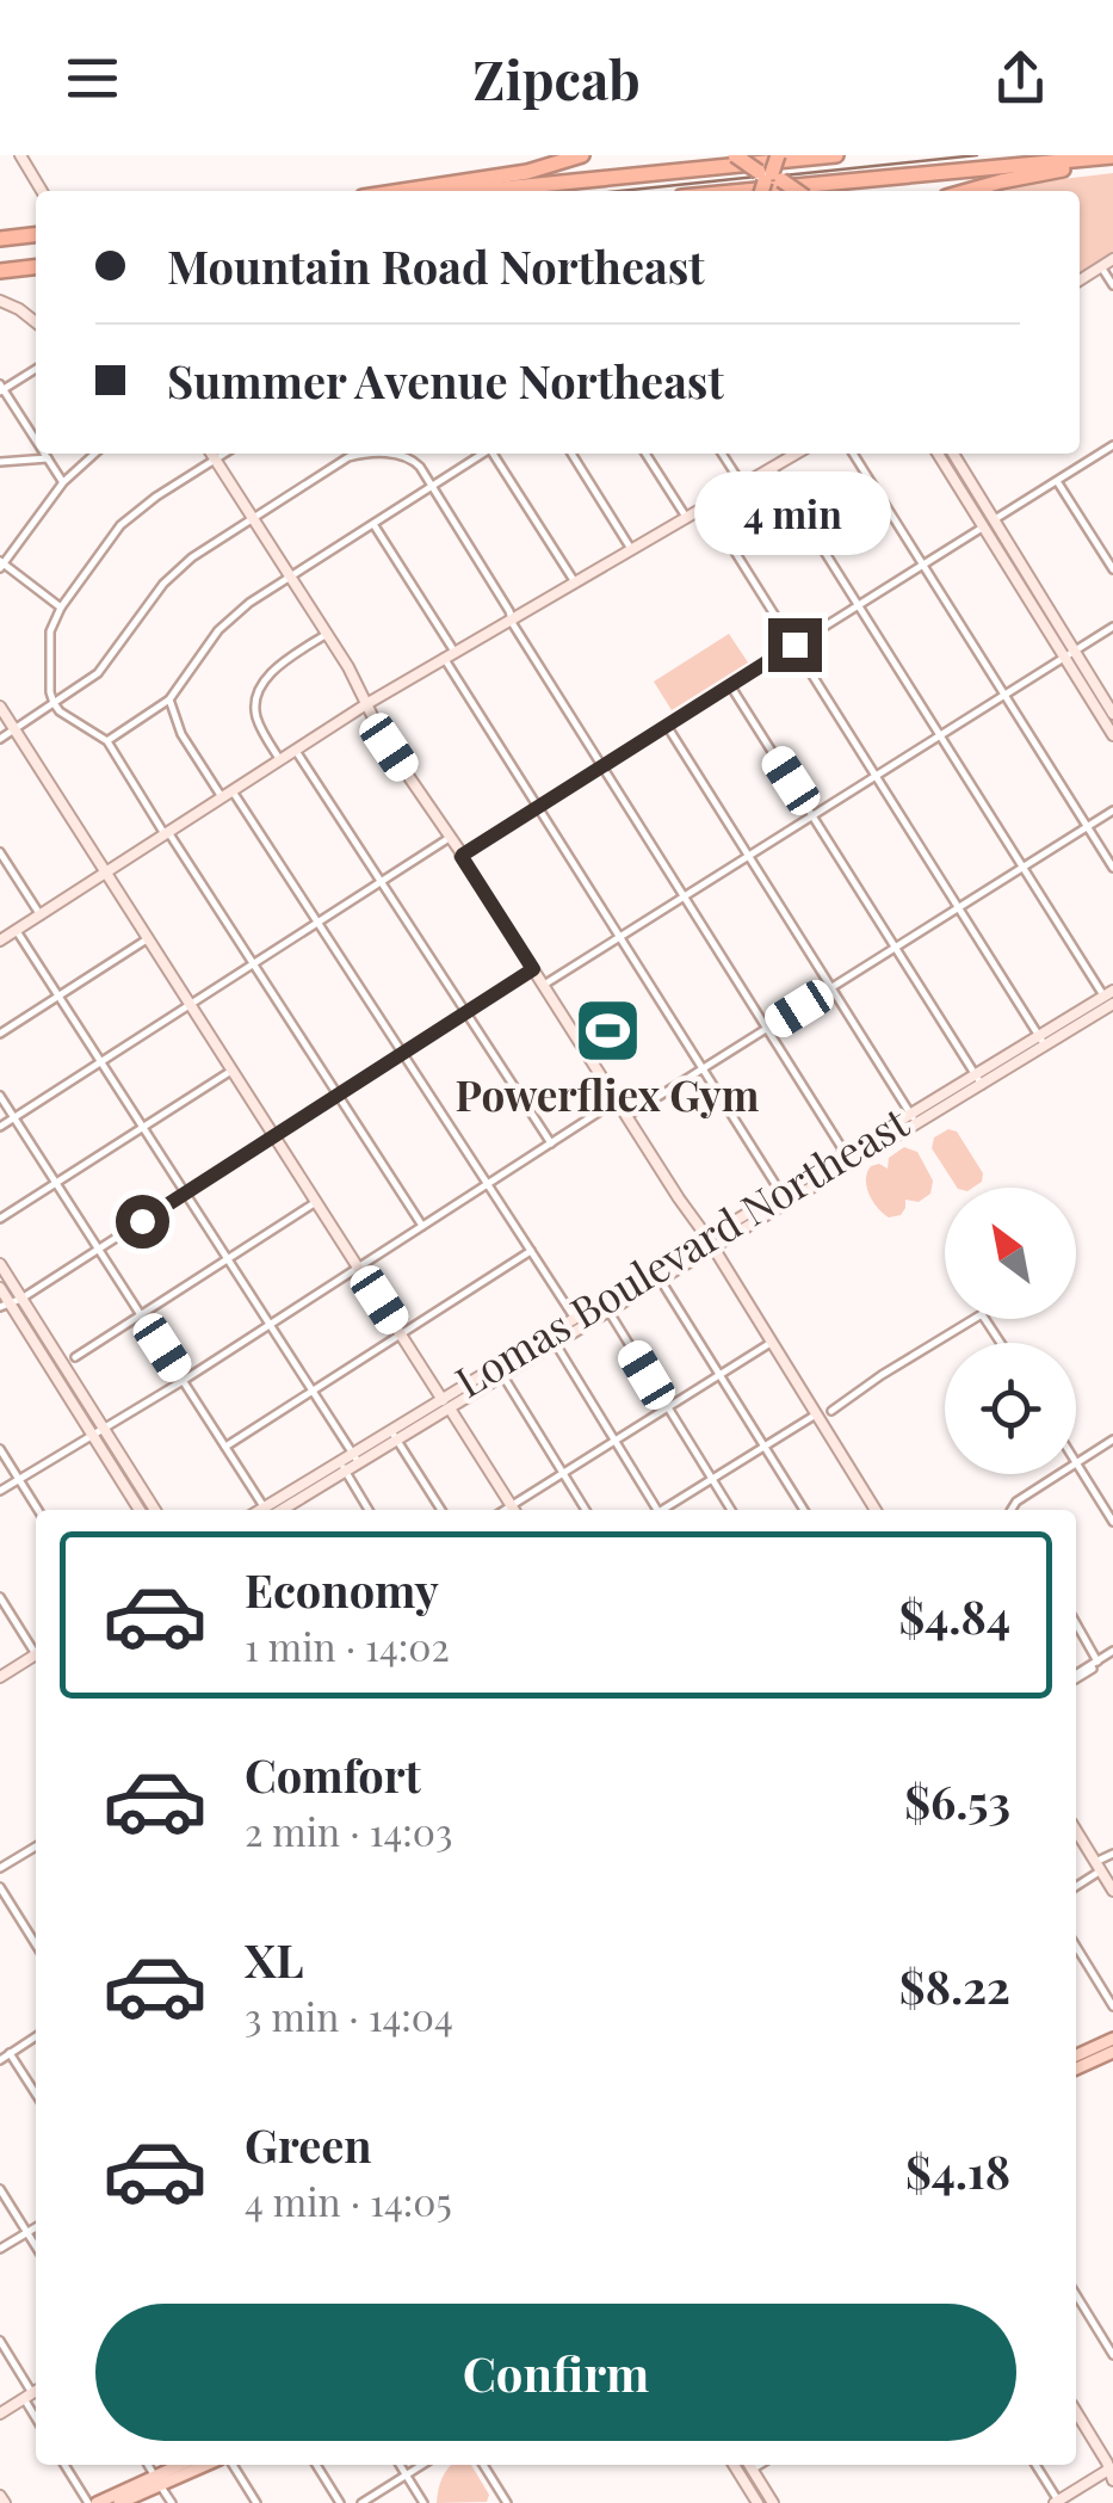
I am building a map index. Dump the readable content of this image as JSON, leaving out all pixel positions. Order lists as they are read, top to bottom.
{
  "streets": {
    "street": ["Lomas Boulevard Northeast"]
  },
  "places": {
    "sports": ["Powerfliex Gym"]
  },
  "north": "top left",
  "page": {
    "header": "Zipcab",
    "banner": ["Mountain Road Northeast", "Summer Avenue Northeast"],
    "bubble": "4 min",
    "list": [
      {
        "name": "Economy",
        "note": "1 min · 14:02",
        "value": "$4.84"
      },
      {
        "name": "Comfort",
        "note": "2 min · 14:03",
        "value": "$6.53"
      },
      {
        "name": "XL",
        "note": "3 min · 14:04",
        "value": "$8.22"
      },
      {
        "name": "Green",
        "note": "4 min · 14:05",
        "value": "$4.18"
      }
    ],
    "buttons": "Confirm"
  }
}
